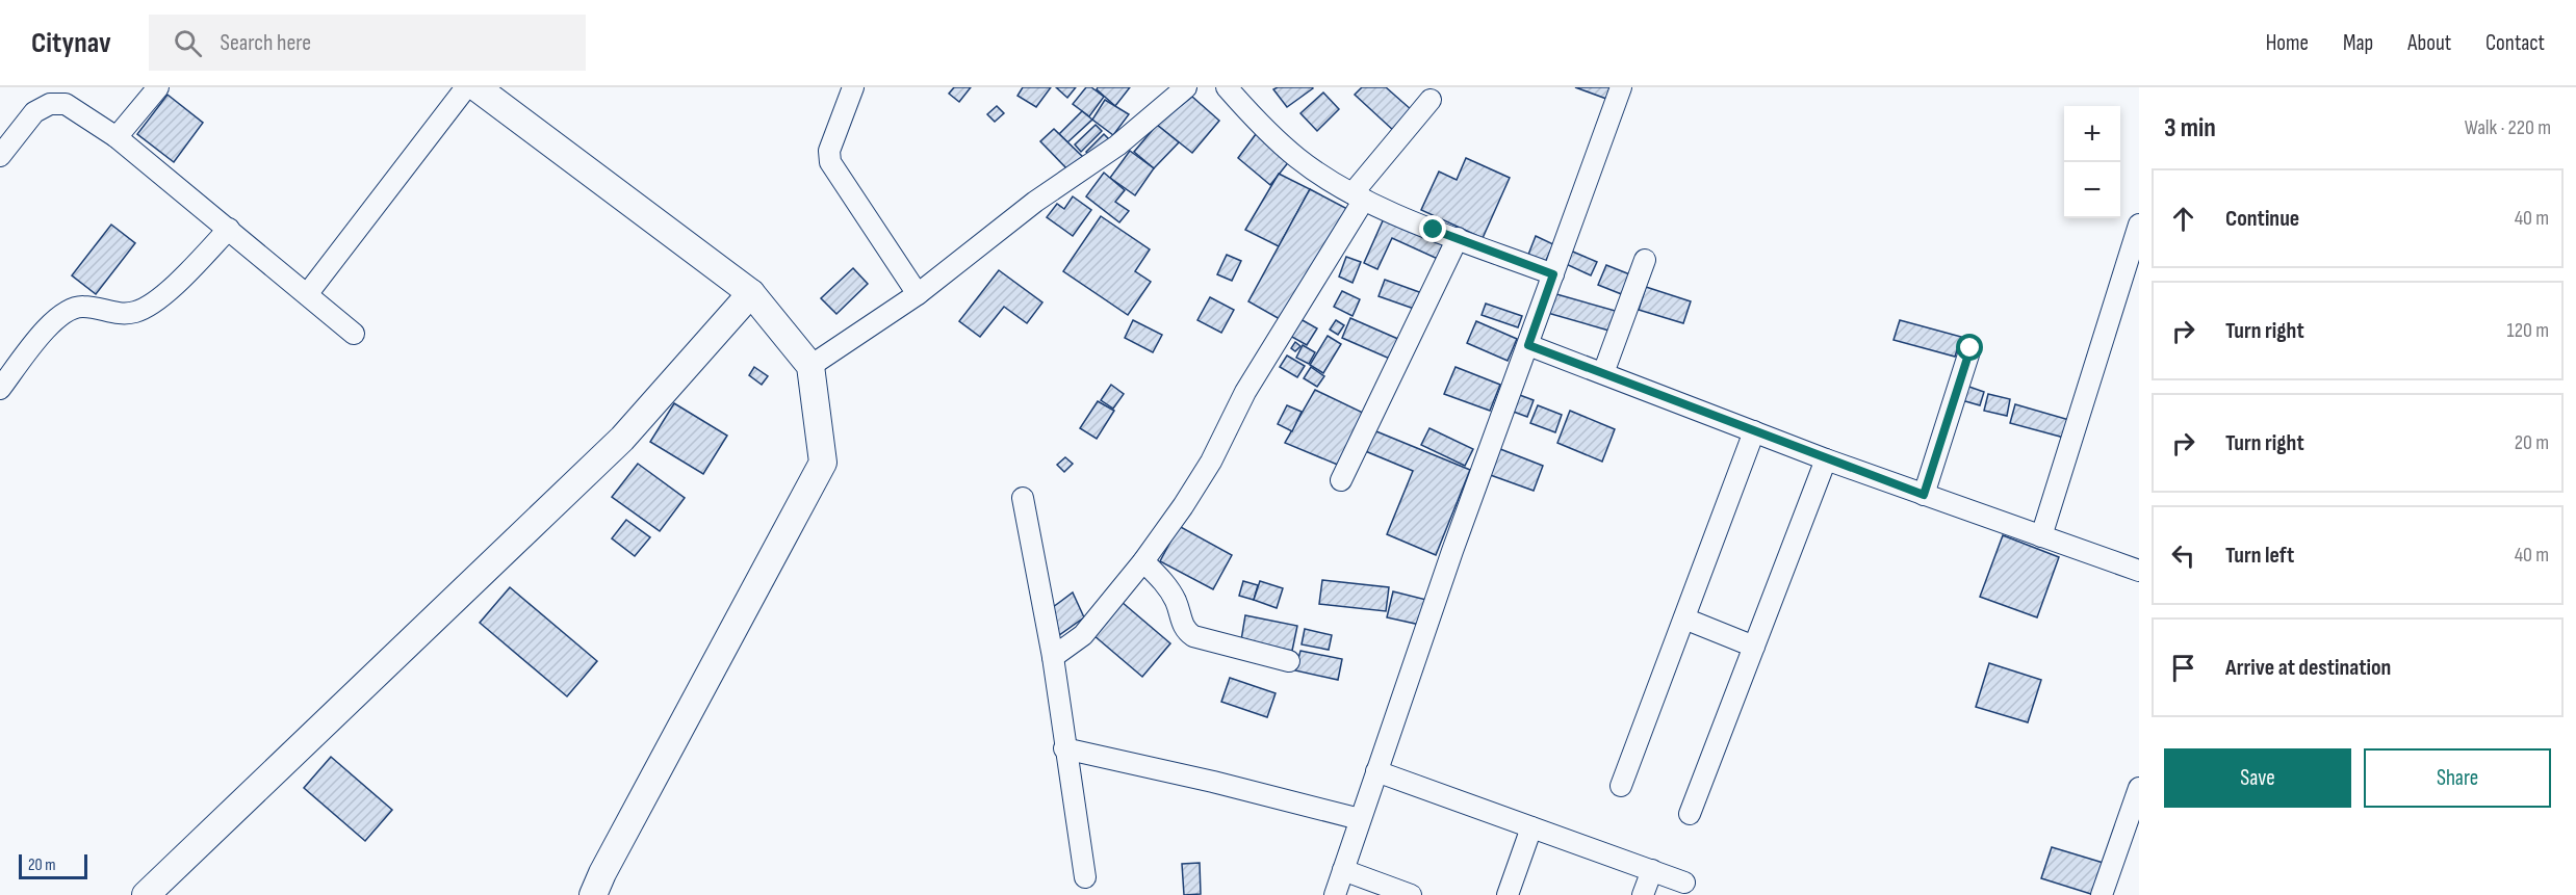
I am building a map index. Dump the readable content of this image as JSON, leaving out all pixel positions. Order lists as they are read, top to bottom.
{
  "scale_bar": "20 m",
  "page": {
    "header": "Citynav",
    "search": "Search here",
    "nav": [
      "Home",
      "Map",
      "About",
      "Contact"
    ],
    "heading": ["3 min", "Walk · 220 m"],
    "map_buttons": ["+", "−"],
    "list": [
      ["Continue", "40 m"],
      ["Turn right", "120 m"],
      ["Turn right", "20 m"],
      ["Turn left", "40 m"],
      "Arrive at destination"
    ],
    "buttons": ["Save", "Share"],
    "scale": "20 m"
  }
}
